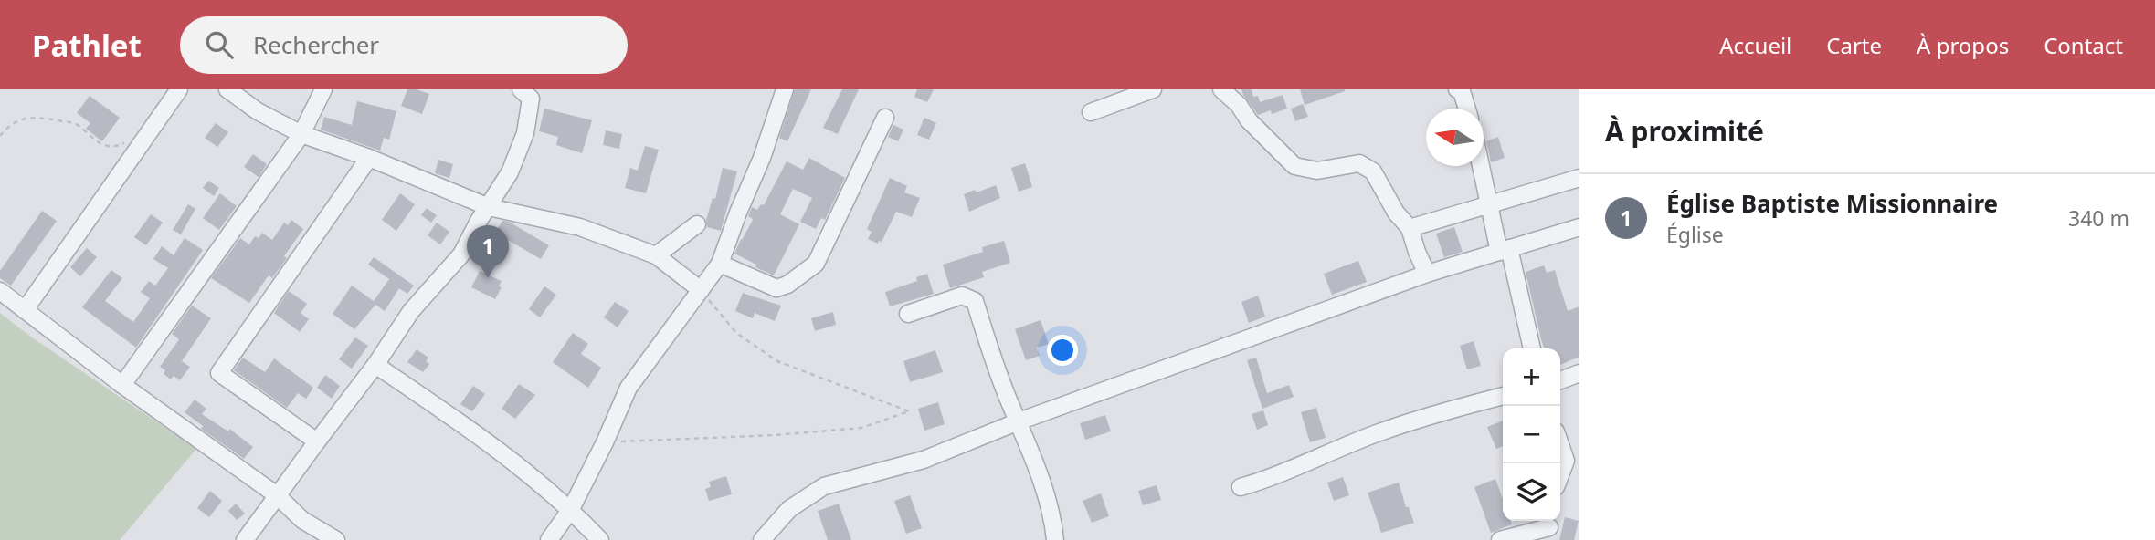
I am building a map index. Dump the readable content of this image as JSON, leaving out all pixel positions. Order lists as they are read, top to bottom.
{
  "north": "left",
  "page": {
    "header": "Pathlet",
    "search": "Rechercher",
    "nav": [
      "Accueil",
      "Carte",
      "À propos",
      "Contact"
    ],
    "heading": "À proximité",
    "list": [
      {
        "mark": "1",
        "name": "Église Baptiste Missionnaire",
        "note": "Église",
        "value": "340 m"
      }
    ],
    "pins": "1",
    "map_buttons": ["+", "−"]
  }
}
